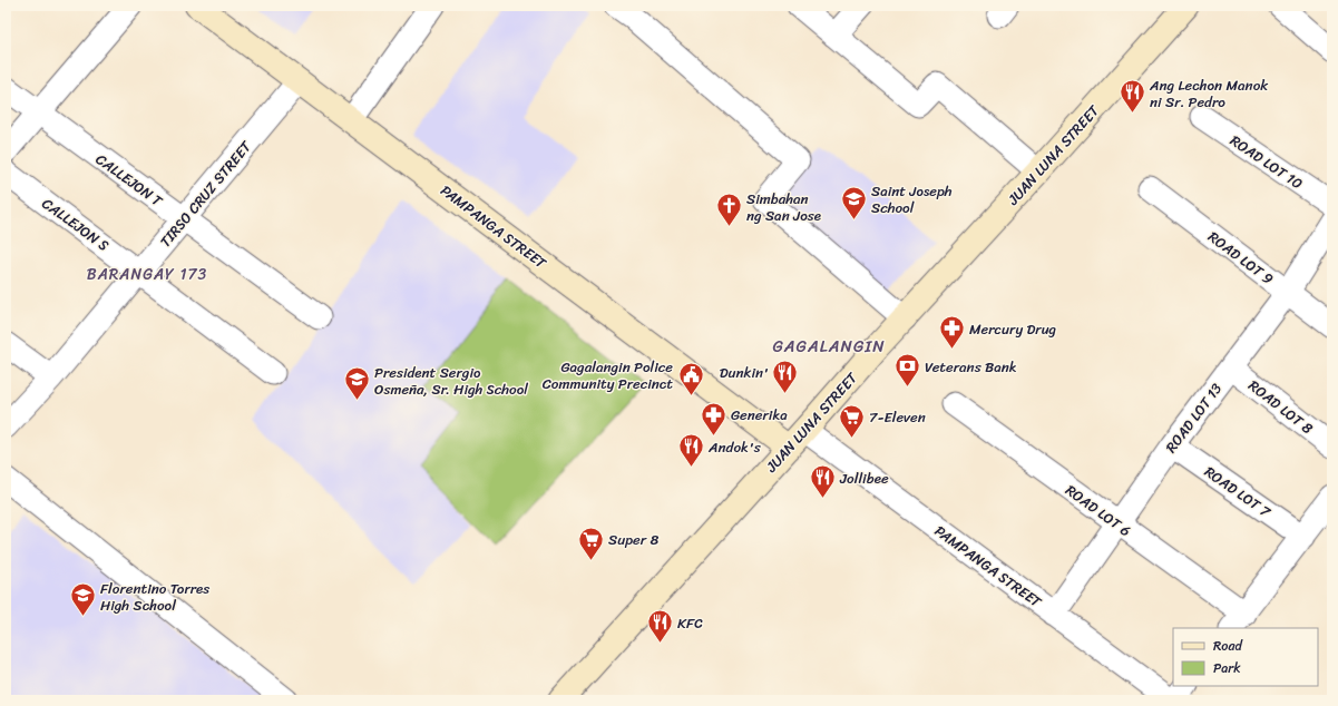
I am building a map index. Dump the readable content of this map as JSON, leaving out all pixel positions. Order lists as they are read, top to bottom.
{
  "streets": {
    "main road": ["JUAN LUNA STREET", "PAMPANGA STREET"],
    "street": [
      "ROAD LOT 10",
      "CALLEJON T",
      "TIRSO CRUZ STREET",
      "CALLEJON S",
      "ROAD LOT 9",
      "ROAD LOT 8",
      "ROAD LOT 13",
      "ROAD LOT 7",
      "ROAD LOT 6"
    ]
  },
  "crossings": [
    ["JUAN LUNA STREET", "PAMPANGA STREET"],
    ["CALLEJON T", "TIRSO CRUZ STREET"],
    ["TIRSO CRUZ STREET", "CALLEJON S"],
    ["TIRSO CRUZ STREET", "PAMPANGA STREET"],
    ["PAMPANGA STREET", "ROAD LOT 13"],
    ["ROAD LOT 9", "ROAD LOT 13"],
    ["ROAD LOT 8", "ROAD LOT 13"],
    ["ROAD LOT 13", "ROAD LOT 7"],
    ["ROAD LOT 13", "ROAD LOT 6"]
  ],
  "districts": ["BARANGAY 173", "GAGALANGIN"],
  "places": {
    "restaurant": [
      "Ang Lechon Manok ni Sr. Pedro",
      "Dunkin'",
      "Andok's",
      "Jollibee",
      "KFC"
    ],
    "school or university": ["Saint Joseph School", "President Sergio Osmeña, Sr. High School", "Florentino Torres High School"],
    "church": ["Simbahan ng San Jose"],
    "pharmacy": ["Mercury Drug", "Generika"],
    "bank": ["Veterans Bank"],
    "public building": ["Gagalangin Police Community Precinct"],
    "supermarket": ["7-Eleven", "Super 8"]
  },
  "legend": ["Road", "Park"]
}
